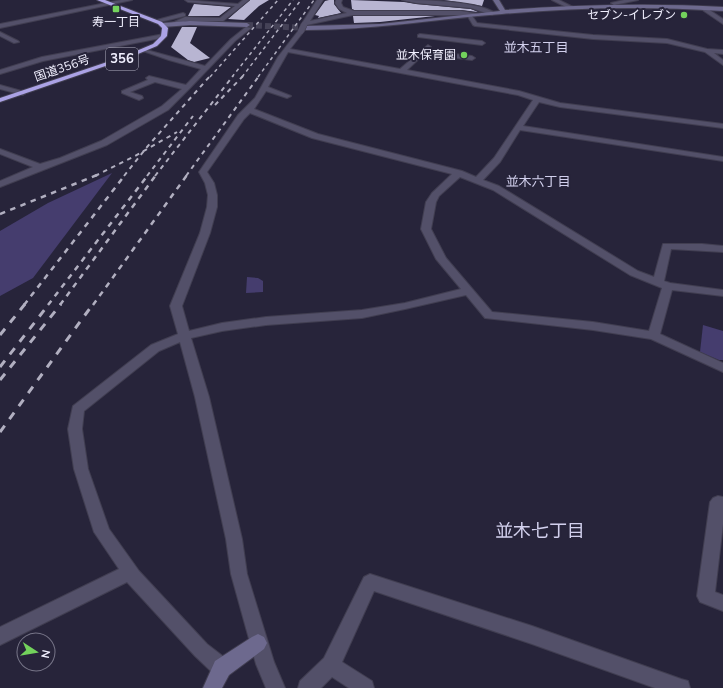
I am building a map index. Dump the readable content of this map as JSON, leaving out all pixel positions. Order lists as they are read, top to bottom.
{
  "streets": {
    "highway": ["356", "国道356号"]
  },
  "districts": ["並木五丁目", "並木六丁目", "並木七丁目"],
  "places": {
    "transit": ["寿一丁目"],
    "other": ["セブン-イレブン", "並木保育園"]
  },
  "north": "right"
}
